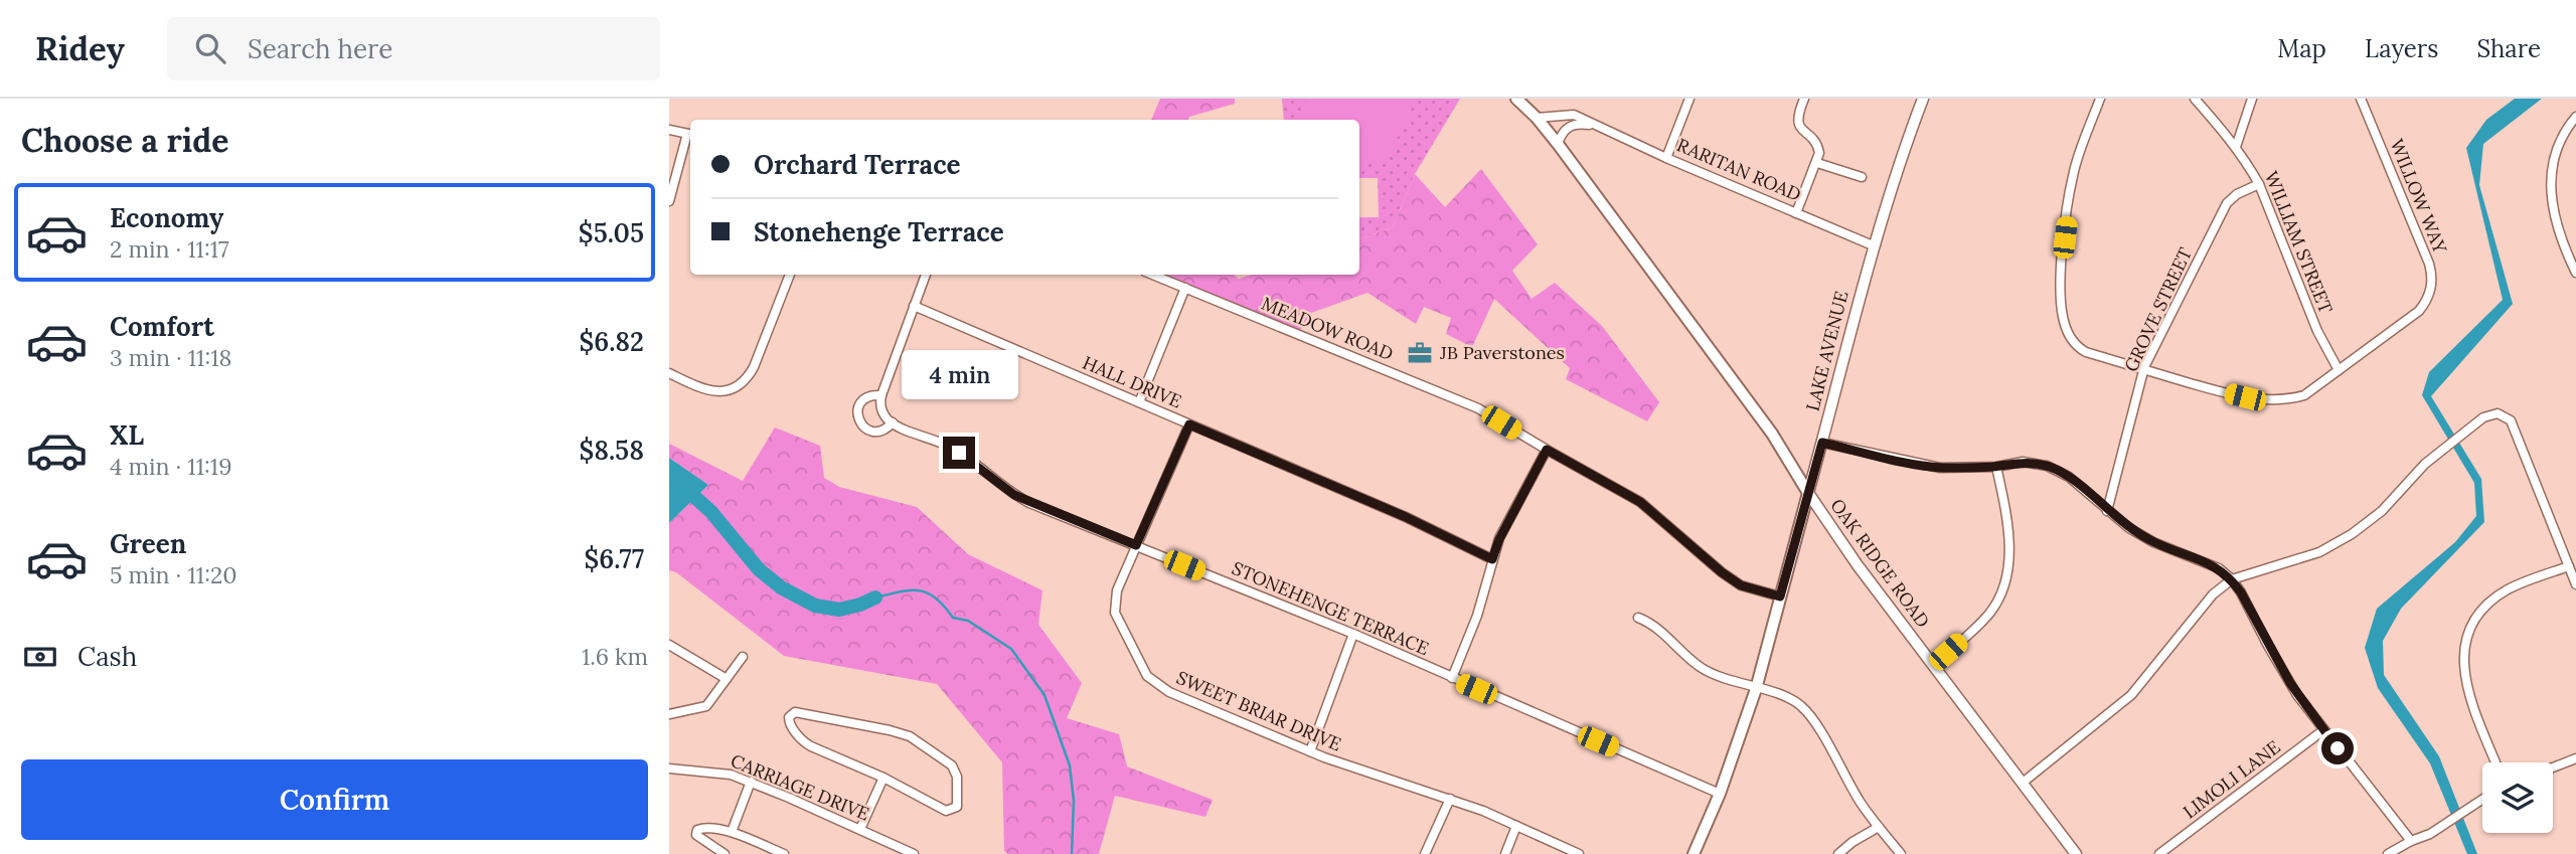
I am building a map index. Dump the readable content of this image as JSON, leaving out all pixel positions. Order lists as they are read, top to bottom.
{
  "streets": {
    "main road": ["LAKE AVENUE", "OAK RIDGE ROAD"],
    "street": [
      "RARITAN ROAD",
      "WILLOW WAY",
      "WILLIAM STREET",
      "GROVE STREET",
      "MEADOW ROAD",
      "HALL DRIVE",
      "STONEHENGE TERRACE",
      "SWEET BRIAR DRIVE",
      "LIMOLI LANE",
      "CARRIAGE DRIVE"
    ]
  },
  "crossings": [
    ["RARITAN ROAD", "LAKE AVENUE"],
    ["RARITAN ROAD", "OAK RIDGE ROAD"],
    ["WILLOW WAY", "WILLIAM STREET"],
    ["WILLIAM STREET", "GROVE STREET"],
    ["MEADOW ROAD", "LAKE AVENUE"],
    ["LAKE AVENUE", "OAK RIDGE ROAD"],
    ["LAKE AVENUE", "STONEHENGE TERRACE"],
    ["HALL DRIVE", "SWEET BRIAR DRIVE"],
    ["STONEHENGE TERRACE", "SWEET BRIAR DRIVE"]
  ],
  "places": {
    "office": ["JB Paverstones"]
  },
  "page": {
    "header": "Ridey",
    "search": "Search here",
    "nav": ["Map", "Layers", "Share"],
    "heading": "Choose a ride",
    "banner": ["Orchard Terrace", "Stonehenge Terrace"],
    "list": [
      {
        "name": "Economy",
        "note": "2 min · 11:17",
        "value": "$5.05"
      },
      {
        "name": "Comfort",
        "note": "3 min · 11:18",
        "value": "$6.82"
      },
      {
        "name": "XL",
        "note": "4 min · 11:19",
        "value": "$8.58"
      },
      {
        "name": "Green",
        "note": "5 min · 11:20",
        "value": "$6.77"
      }
    ],
    "bubble": "4 min",
    "pay": ["Cash", "1.6 km"],
    "buttons": "Confirm"
  }
}
